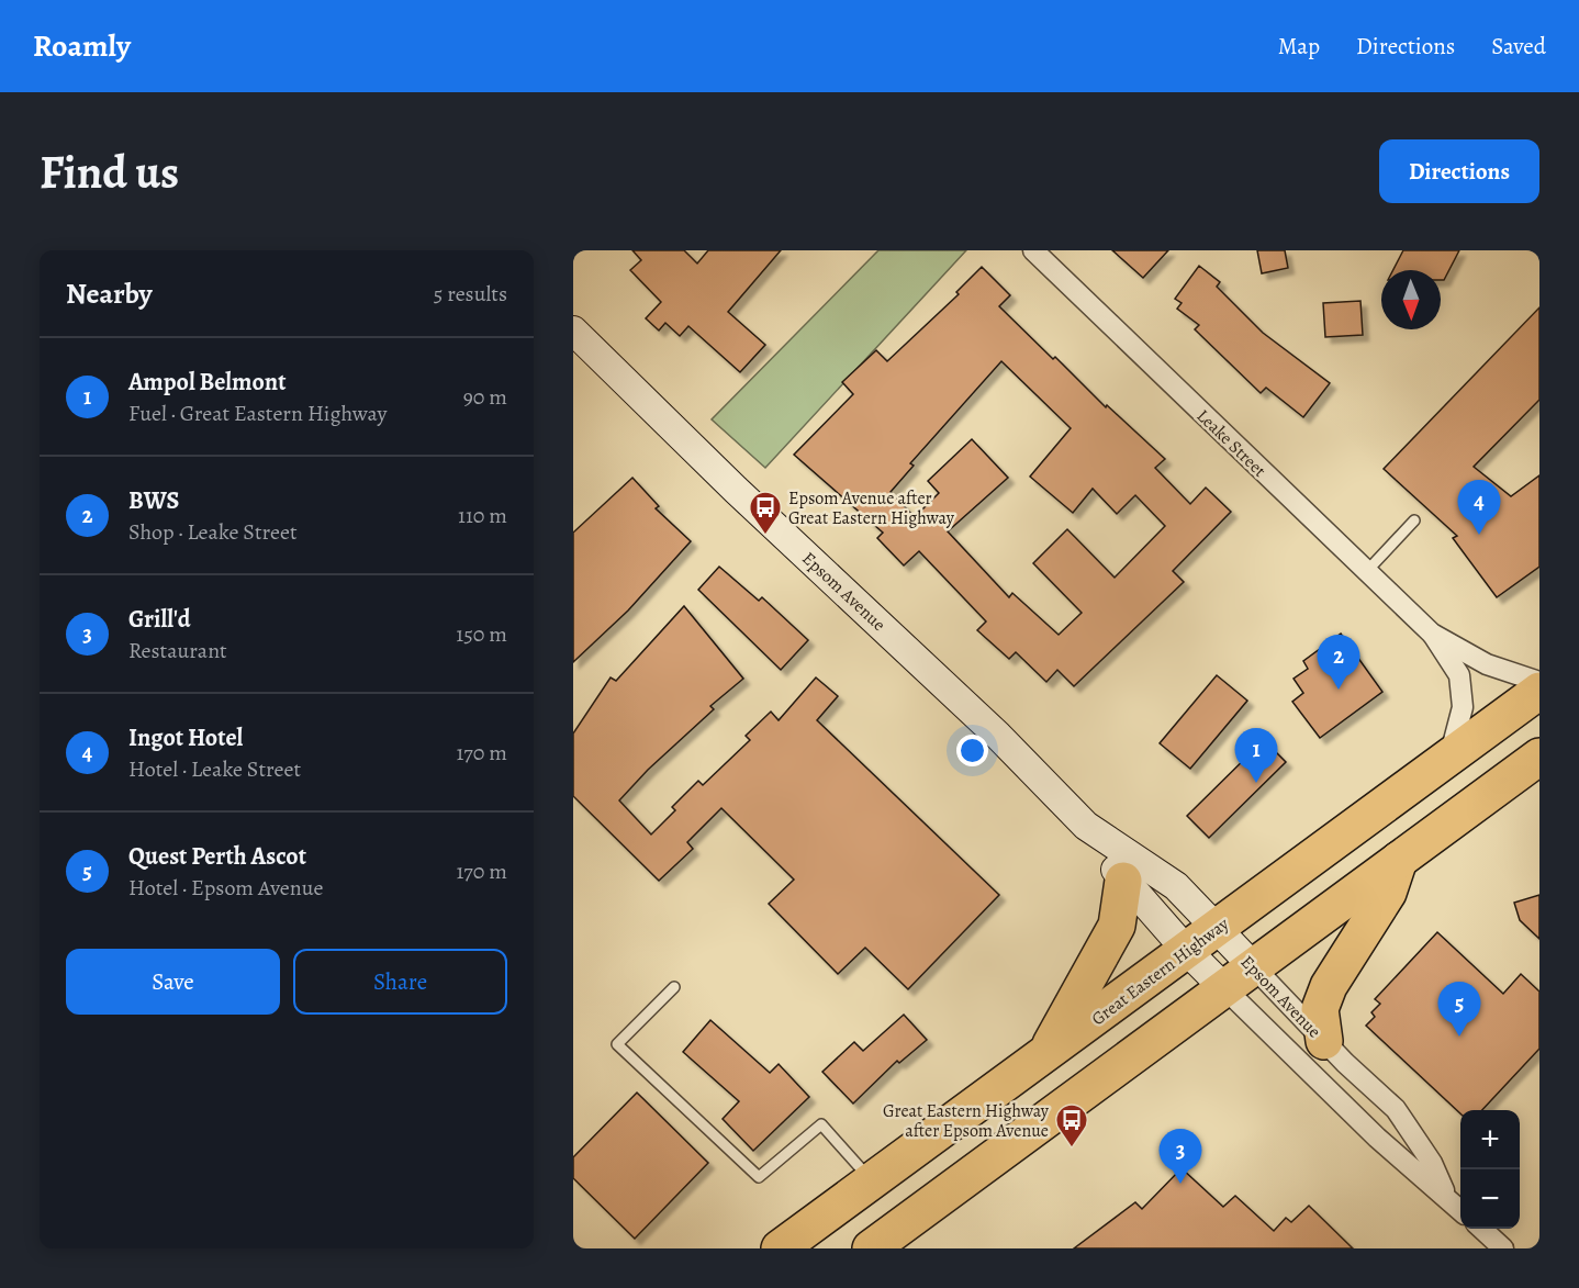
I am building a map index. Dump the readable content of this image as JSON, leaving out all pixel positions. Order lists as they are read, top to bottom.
{
  "streets": {
    "highway": ["Great Eastern Highway"],
    "street": ["Leake Street", "Epsom Avenue"]
  },
  "crossings": [
    ["Leake Street", "Great Eastern Highway"],
    ["Epsom Avenue", "Great Eastern Highway"]
  ],
  "places": {
    "bus stop": ["Epsom Avenue after Great Eastern Highway", "Great Eastern Highway after Epsom Avenue"]
  },
  "north": "bottom",
  "page": {
    "header": "Roamly",
    "nav": ["Map", "Directions", "Saved"],
    "buttons": [
      "Directions",
      ["Save", "Share"]
    ],
    "title": "Find us",
    "heading": ["Nearby", "5 results"],
    "list": [
      {
        "mark": "1",
        "name": "Ampol Belmont",
        "note": "Fuel · Great Eastern Highway",
        "value": "90 m"
      },
      {
        "mark": "2",
        "name": "BWS",
        "note": "Shop · Leake Street",
        "value": "110 m"
      },
      {
        "mark": "3",
        "name": "Grill'd",
        "note": "Restaurant",
        "value": "150 m"
      },
      {
        "mark": "4",
        "name": "Ingot Hotel",
        "note": "Hotel · Leake Street",
        "value": "170 m"
      },
      {
        "mark": "5",
        "name": "Quest Perth Ascot",
        "note": "Hotel · Epsom Avenue",
        "value": "170 m"
      }
    ],
    "pins": [
      "4",
      "2",
      "1",
      "5",
      "3"
    ],
    "map_buttons": ["+", "−"]
  }
}
